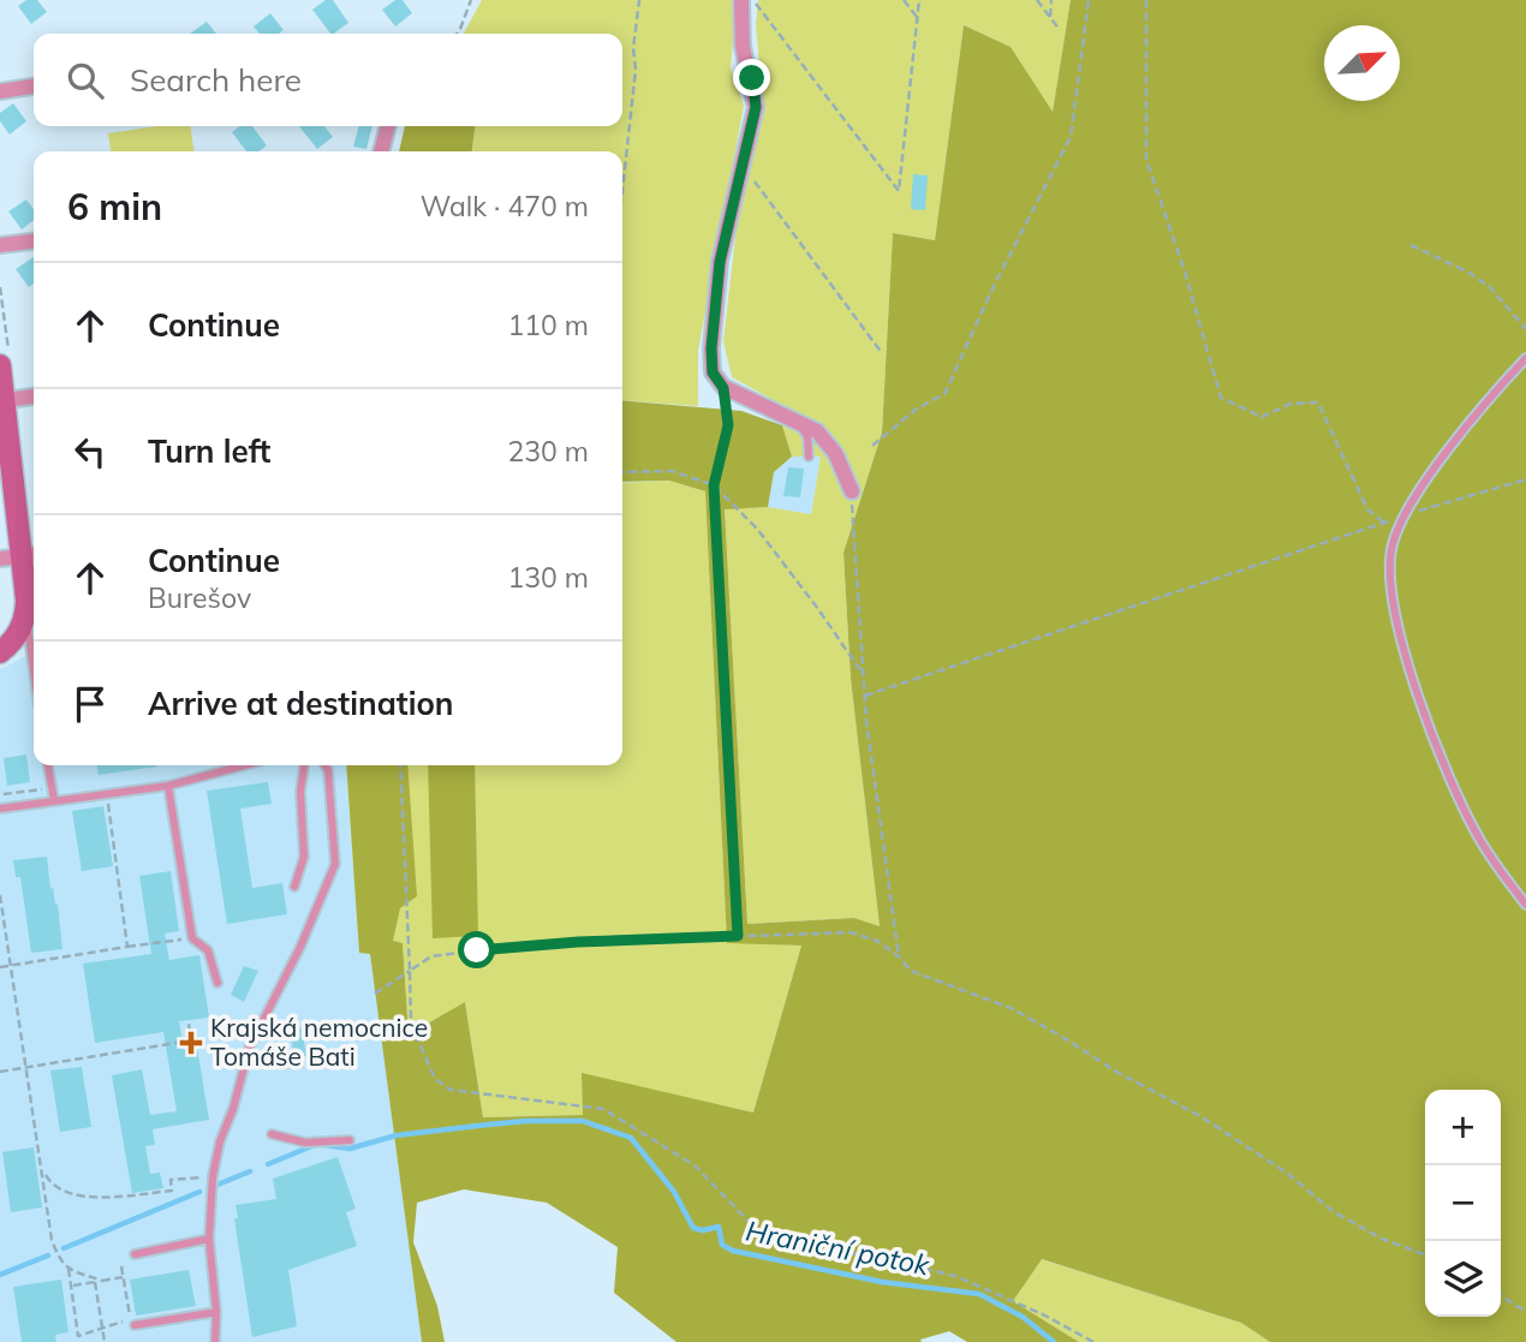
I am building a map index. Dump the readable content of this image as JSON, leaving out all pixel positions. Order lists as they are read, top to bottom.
{
  "water": ["Hraniční potok"],
  "places": {
    "health": ["Krajská nemocnice Tomáše Bati"]
  },
  "north": "top right",
  "page": {
    "search": "Search here",
    "heading": ["6 min", "Walk · 470 m"],
    "list": [
      ["Continue", "110 m"],
      ["Turn left", "230 m"],
      ["Continue", "Burešov", "130 m"],
      "Arrive at destination"
    ],
    "map_buttons": ["+", "−"]
  }
}
